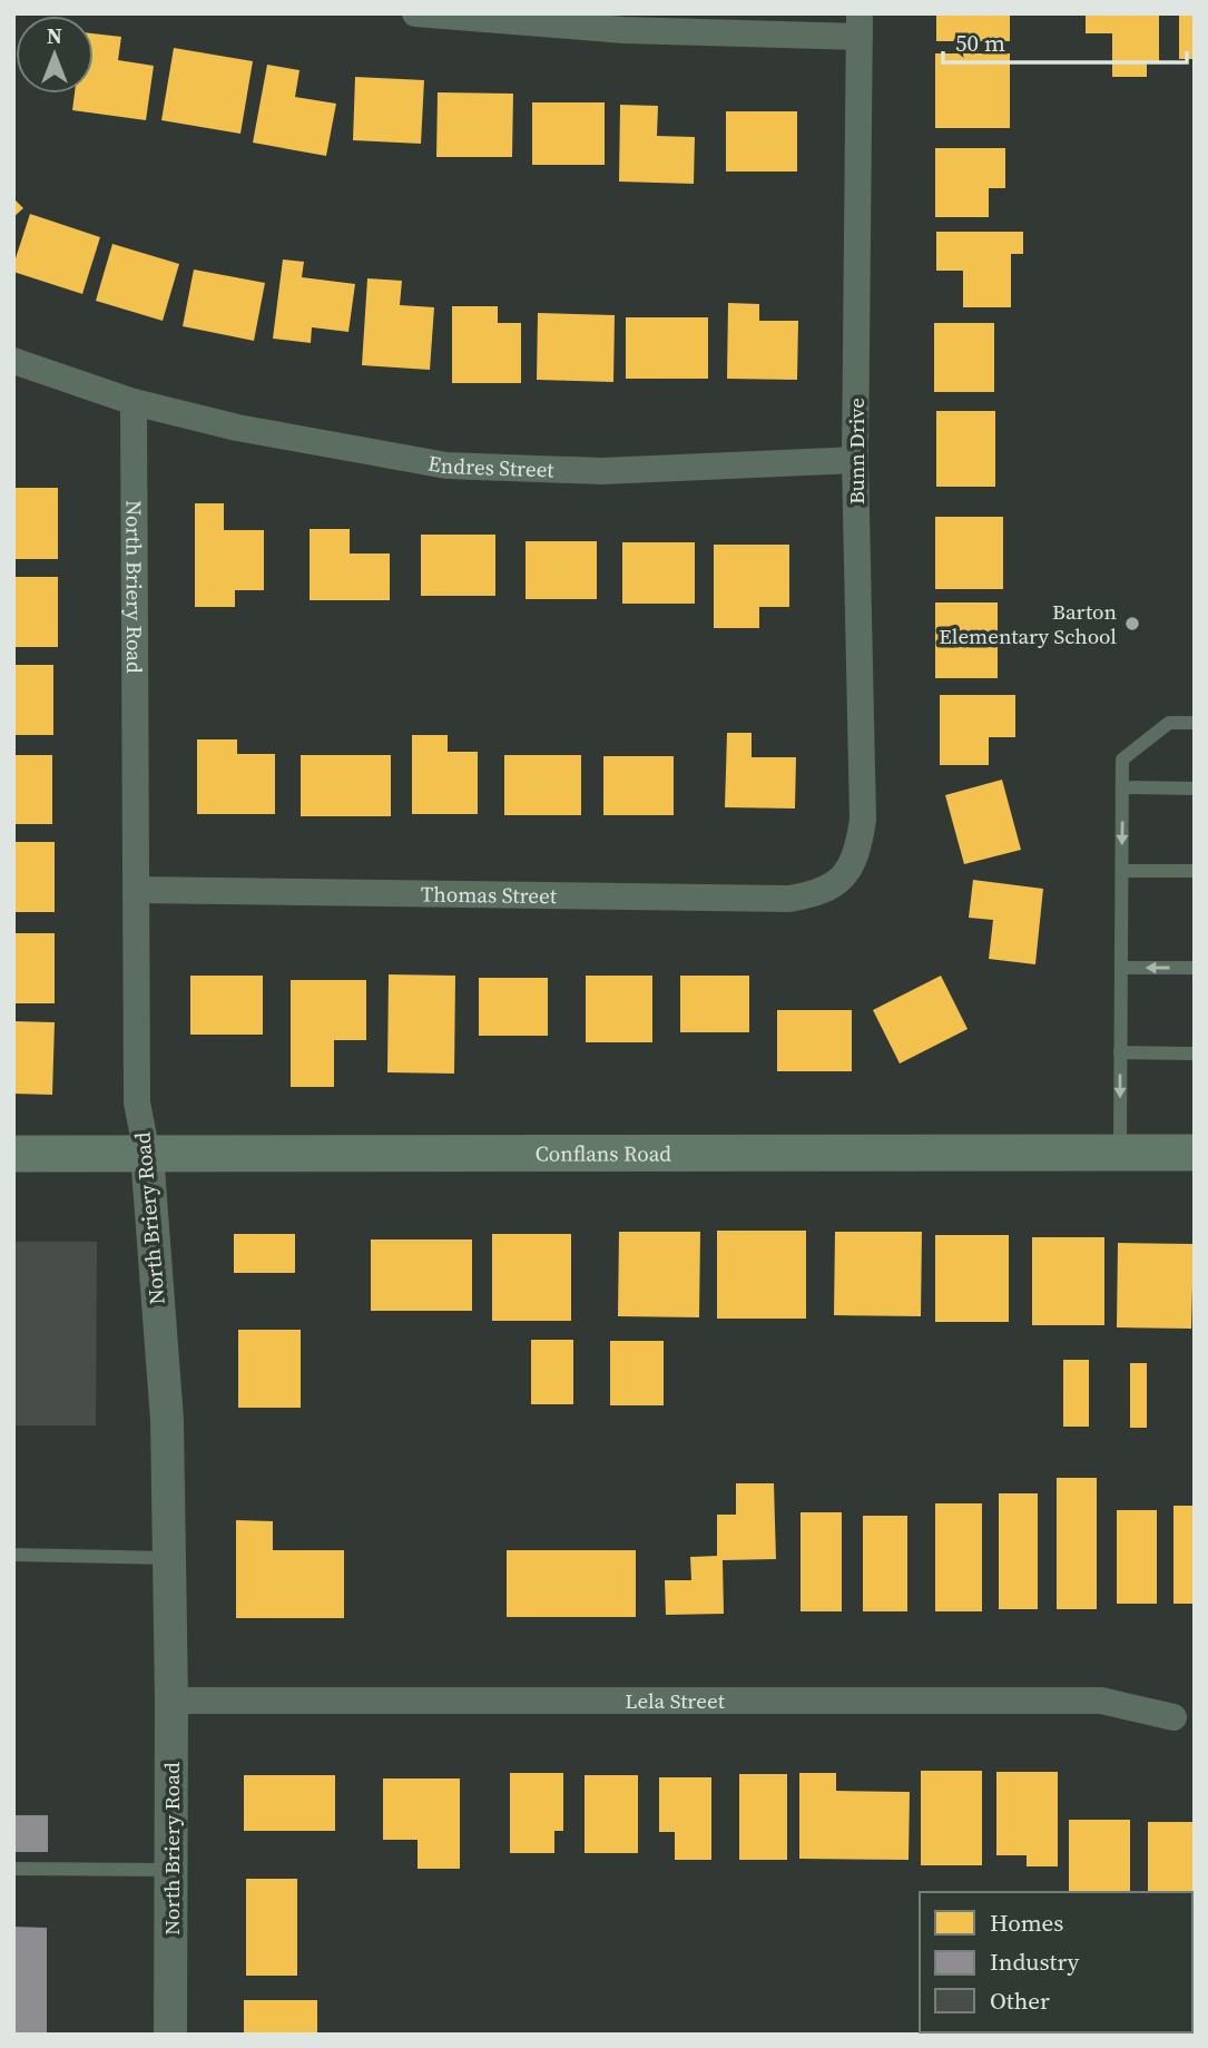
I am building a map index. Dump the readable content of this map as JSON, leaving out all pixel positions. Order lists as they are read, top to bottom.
{
  "streets": {
    "main road": ["Conflans Road"],
    "street": [
      "Bunn Drive",
      "Endres Street",
      "North Briery Road",
      "Thomas Street",
      "Lela Street"
    ]
  },
  "crossings": [
    ["Bunn Drive", "Endres Street"],
    ["Bunn Drive", "Thomas Street"],
    ["Endres Street", "North Briery Road"],
    ["North Briery Road", "Thomas Street"],
    ["North Briery Road", "Conflans Road"],
    ["North Briery Road", "Lela Street"]
  ],
  "places": ["Barton Elementary School"],
  "legend": ["Homes", "Industry", "Other"],
  "scale_bar": "50 m",
  "north": "top"
}
